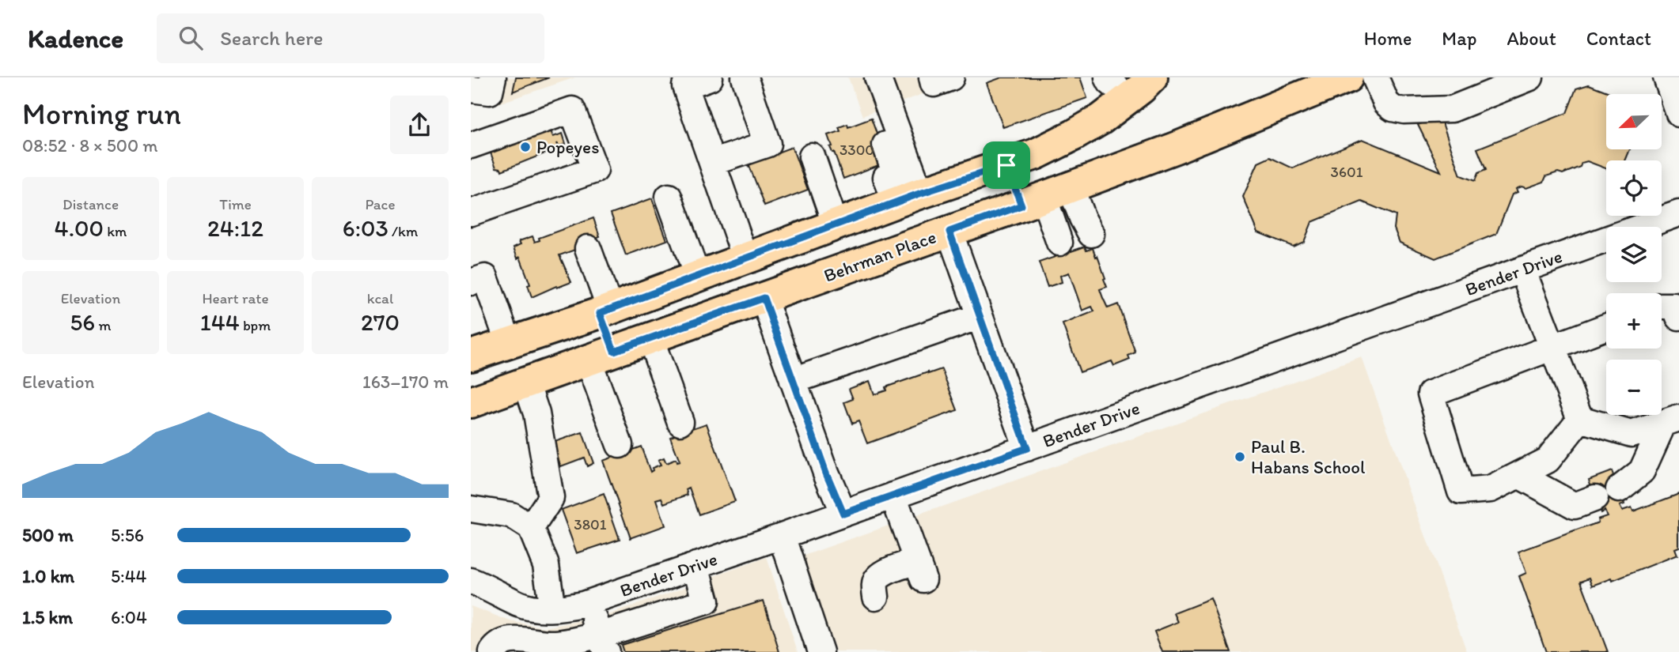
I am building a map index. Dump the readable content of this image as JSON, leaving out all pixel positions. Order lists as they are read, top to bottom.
{
  "streets": {
    "main road": ["Behrman Place"],
    "street": ["Bender Drive"]
  },
  "places": ["Popeyes", "Paul B. Habans School"],
  "house_numbers": ["3300", "3601", "3801"],
  "north": "bottom left",
  "page": {
    "header": "Kadence",
    "search": "Search here",
    "nav": [
      "Home",
      "Map",
      "About",
      "Contact"
    ],
    "heading": ["Morning run", "08:52 · 8 × 500 m"],
    "map_buttons": ["+", "−"],
    "stats": [
      ["Distance", "4.00 km"],
      ["Time", "24:12"],
      ["Pace", "6:03 /km"],
      ["Elevation", "56 m"],
      ["Heart rate", "144 bpm"],
      ["kcal", "270"]
    ],
    "chart": ["Elevation", "163–170 m"],
    "list": [
      {
        "name": "500 m",
        "note": "5:56"
      },
      {
        "name": "1.0 km",
        "note": "5:44"
      },
      {
        "name": "1.5 km",
        "note": "6:04"
      }
    ]
  }
}
